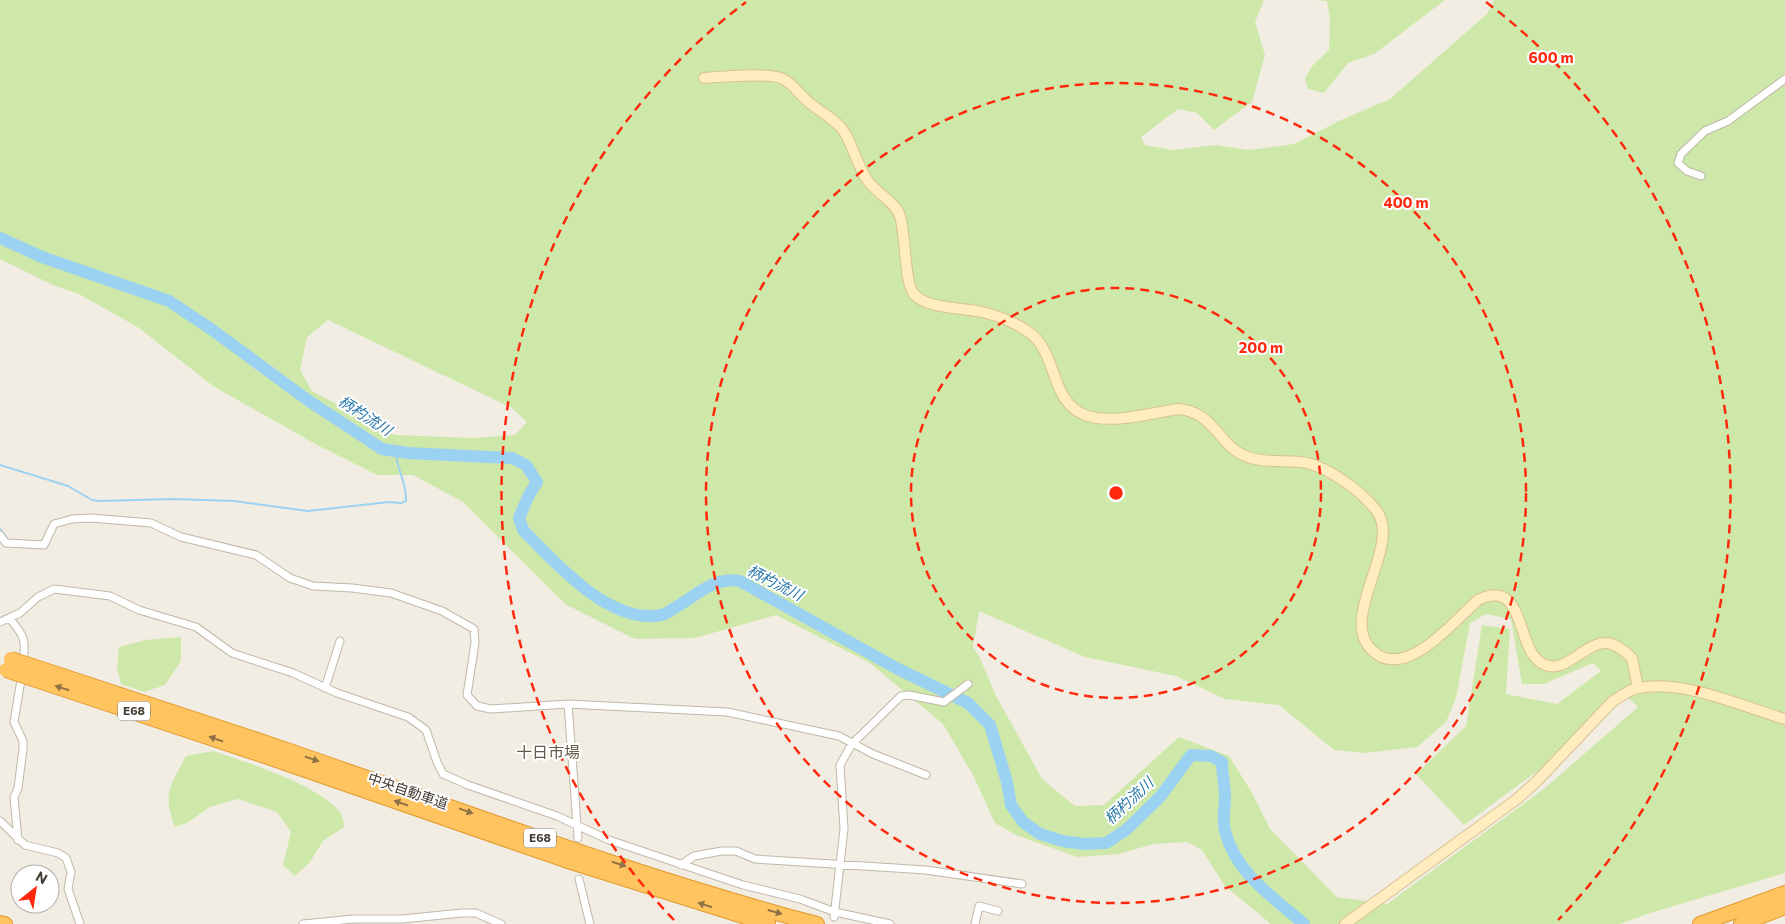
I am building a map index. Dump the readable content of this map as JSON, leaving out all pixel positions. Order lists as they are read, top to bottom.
{
  "streets": {
    "highway": ["E68", "中央自動車道"]
  },
  "districts": ["十日市場"],
  "water": ["柄杓流川"],
  "north": "top right",
  "rings": ["600 m", "400 m", "200 m"]
}
